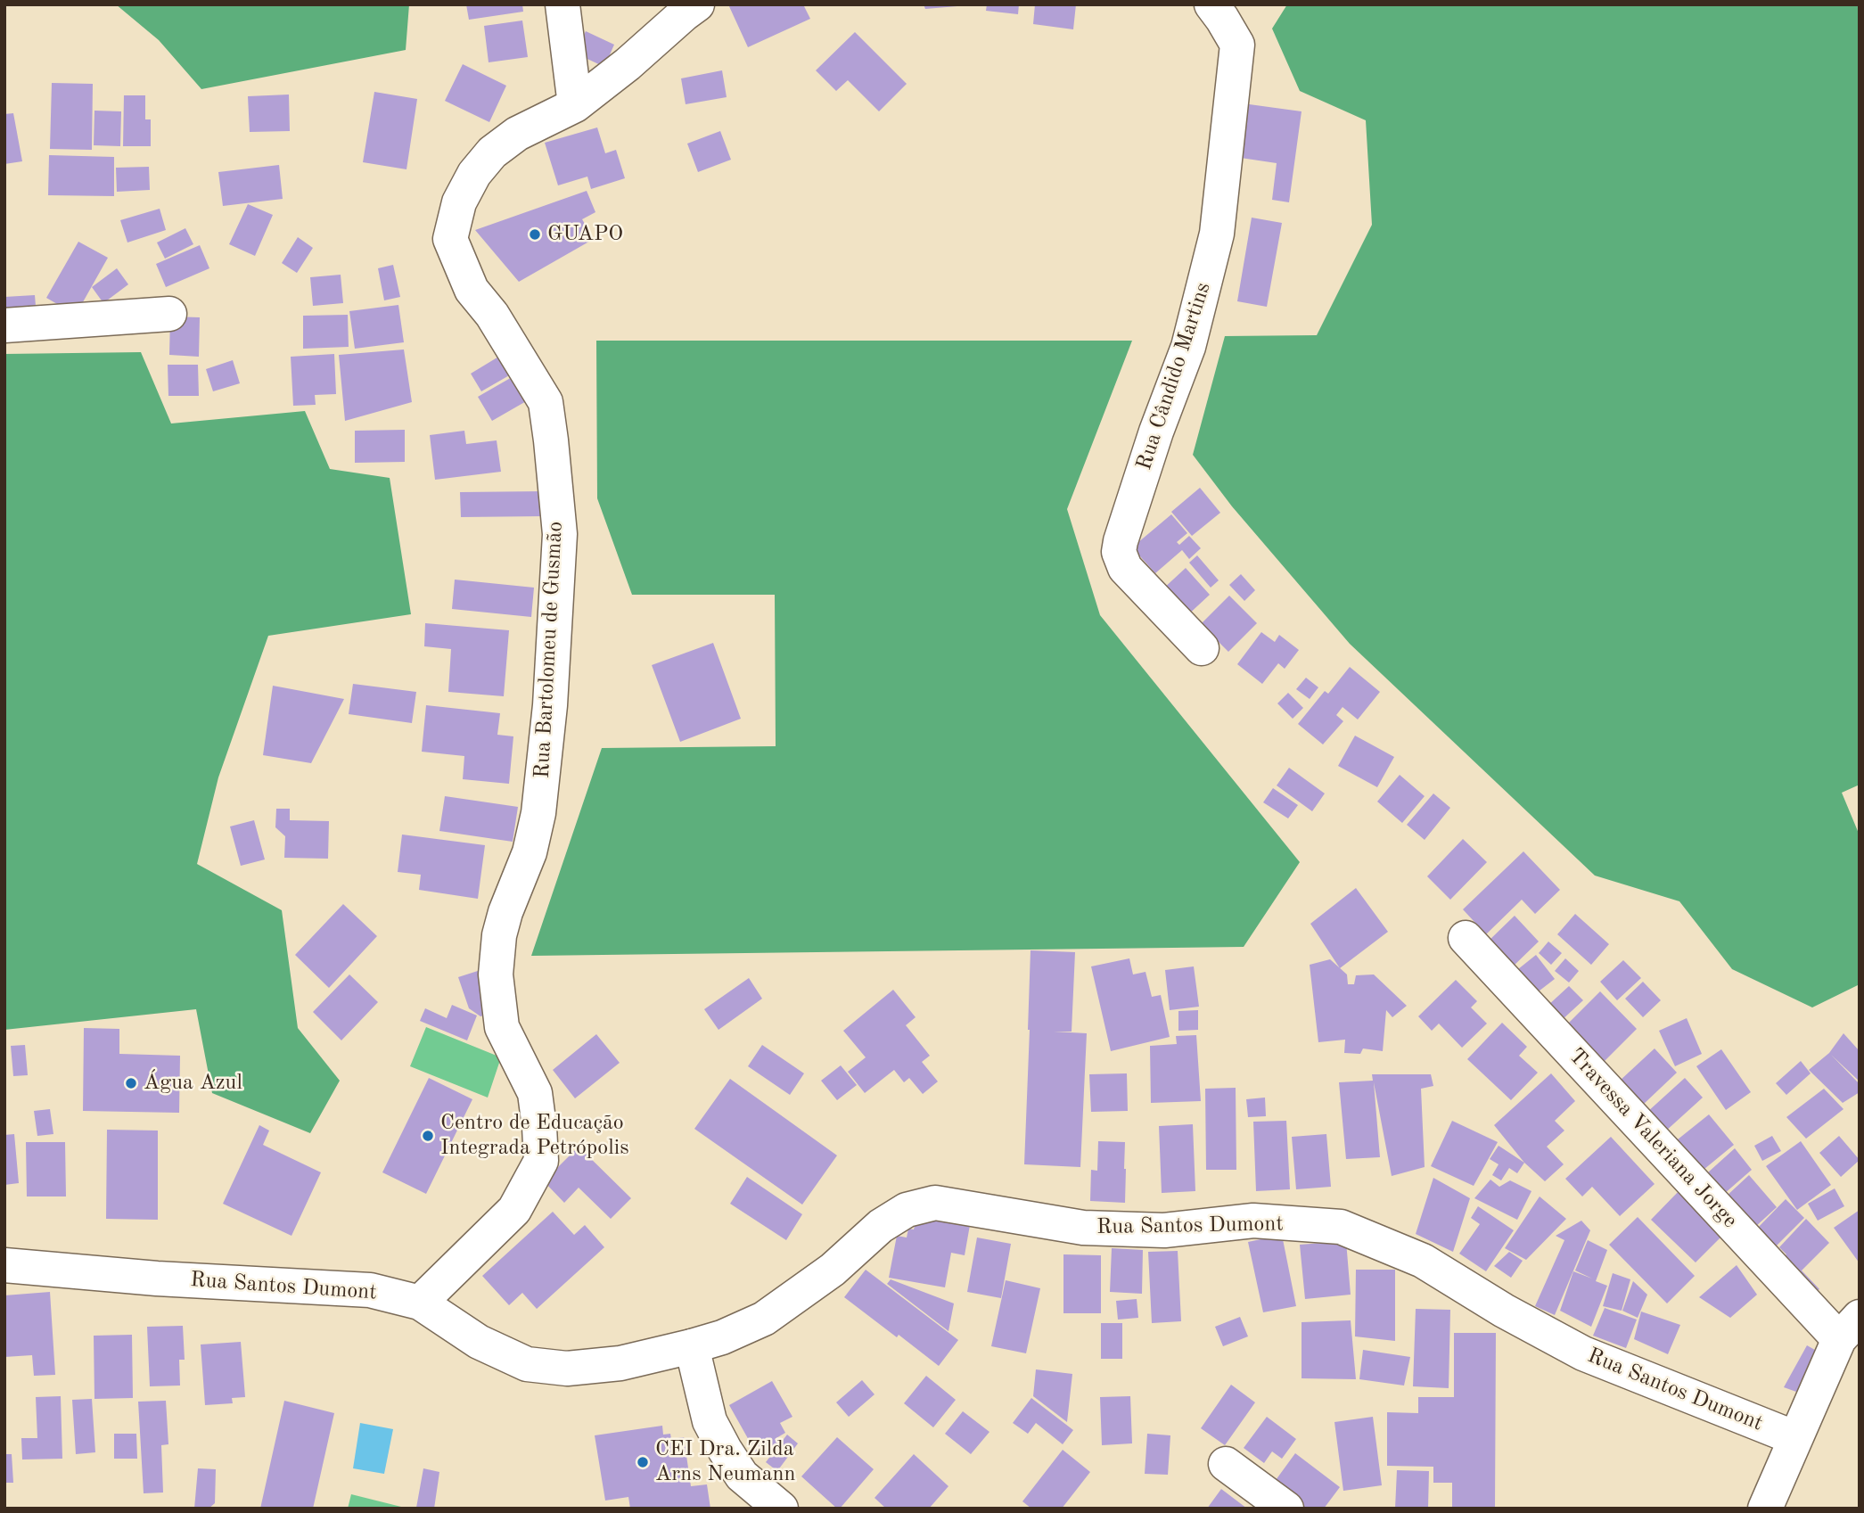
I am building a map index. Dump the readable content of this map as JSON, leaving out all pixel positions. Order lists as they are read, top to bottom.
{
  "streets": {
    "street": [
      "Rua Cândido Martins",
      "Rua Bartolomeu de Gusmão",
      "Travessa Valeriana Jorge",
      "Rua Santos Dumont"
    ]
  },
  "crossings": [
    ["Rua Bartolomeu de Gusmão", "Rua Santos Dumont"]
  ],
  "places": [
    "GUAPO",
    "Água Azul",
    "Centro de Educação Integrada Petrópolis",
    "CEI Dra. Zilda Arns Neumann"
  ]
}
